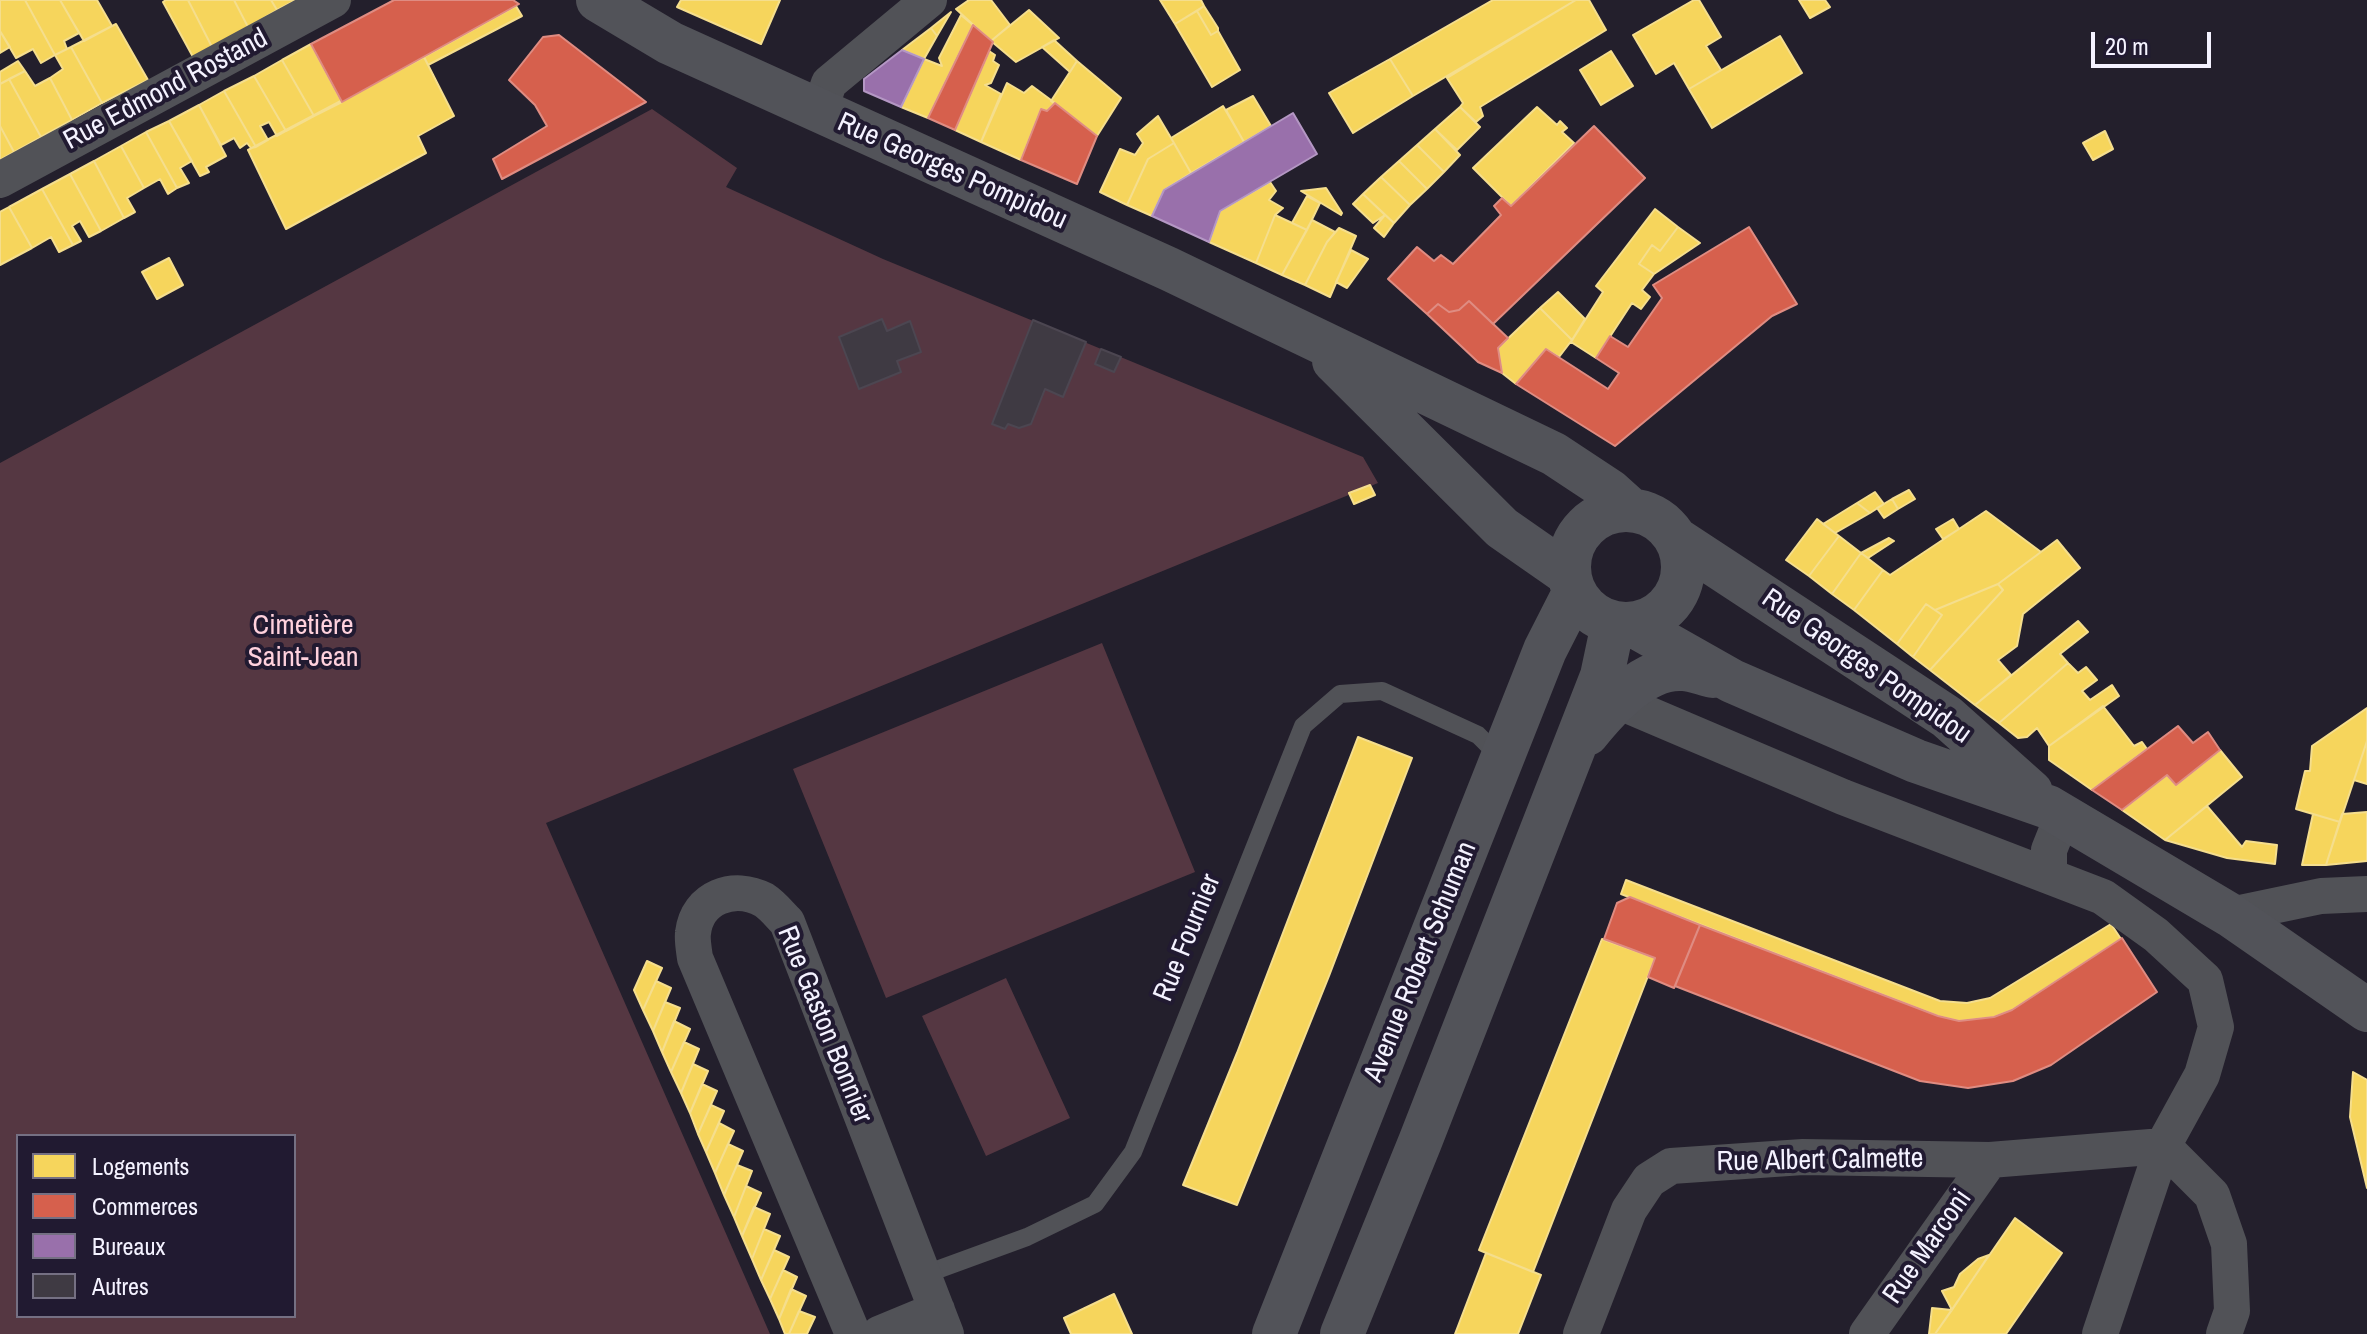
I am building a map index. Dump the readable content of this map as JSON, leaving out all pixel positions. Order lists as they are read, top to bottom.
{
  "streets": {
    "main road": ["Rue Georges Pompidou", "Avenue Robert Schuman"],
    "street": [
      "Rue Edmond Rostand",
      "Rue Gaston Bonnier",
      "Rue Albert Calmette",
      "Rue Marconi"
    ],
    "lane": ["Rue Fournier"]
  },
  "crossings": [
    ["Rue Georges Pompidou", "Avenue Robert Schuman"],
    ["Rue Fournier", "Avenue Robert Schuman"],
    ["Rue Fournier", "Rue Gaston Bonnier"],
    ["Rue Albert Calmette", "Rue Marconi"]
  ],
  "parks": ["Cimetière Saint-Jean"],
  "legend": [
    "Logements",
    "Commerces",
    "Bureaux",
    "Autres"
  ],
  "scale_bar": "20 m"
}
